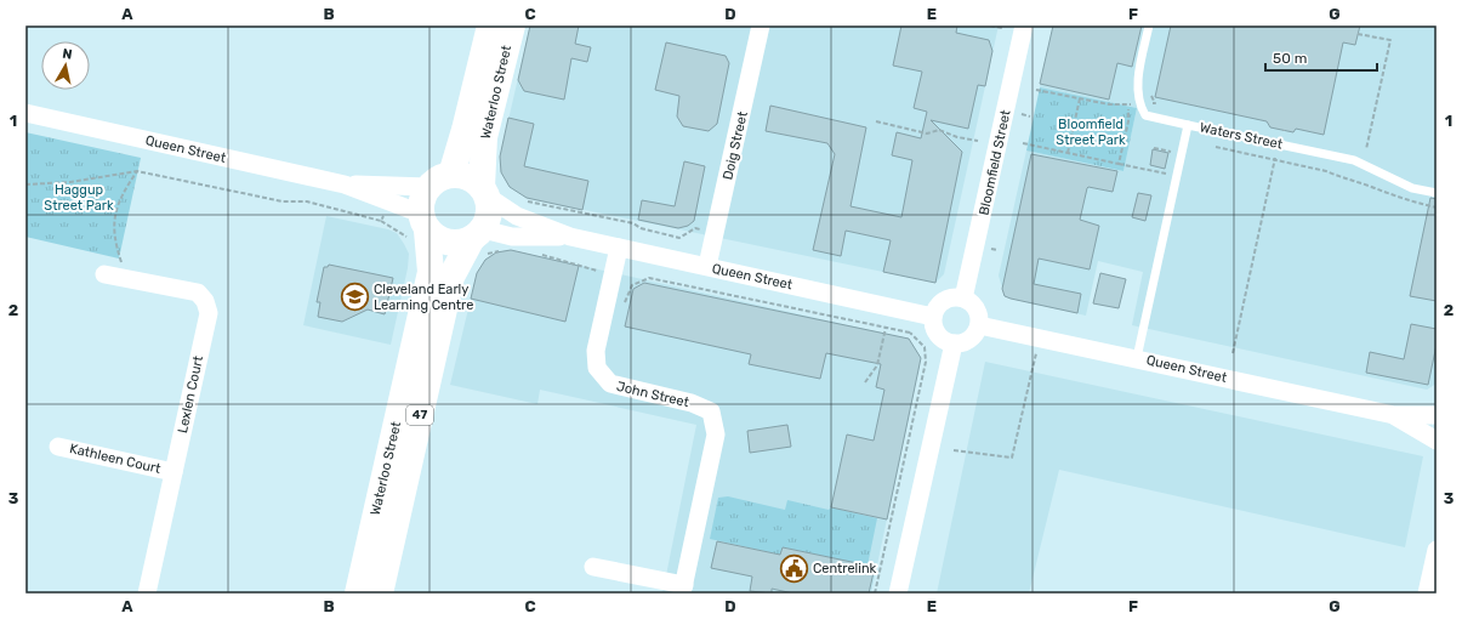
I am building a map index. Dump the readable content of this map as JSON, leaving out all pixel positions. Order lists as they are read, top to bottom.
{
  "streets": {
    "highway": ["Waterloo Street", "47"],
    "street": [
      "Doig Street",
      "Queen Street",
      "Bloomfield Street",
      "Lexlen Court",
      "John Street",
      "Kathleen Court"
    ],
    "lane": ["Waters Street"]
  },
  "crossings": [
    ["Waterloo Street", "Queen Street"],
    ["Waterloo Street", "47"],
    ["Waters Street", "Queen Street"],
    ["Doig Street", "Queen Street"],
    ["Queen Street", "Bloomfield Street"],
    ["Queen Street", "John Street"],
    ["Queen Street", "47"],
    ["Lexlen Court", "Kathleen Court"]
  ],
  "parks": ["Bloomfield Street Park", "Haggup Street Park"],
  "places": {
    "school or university": ["Cleveland Early Learning Centre"],
    "public building": ["Centrelink"]
  },
  "scale_bar": "50 m",
  "north": "top",
  "grid": {
    "columns": [
      "A",
      "B",
      "C",
      "D",
      "E",
      "F",
      "G"
    ],
    "rows": ["1", "2", "3"]
  }
}
